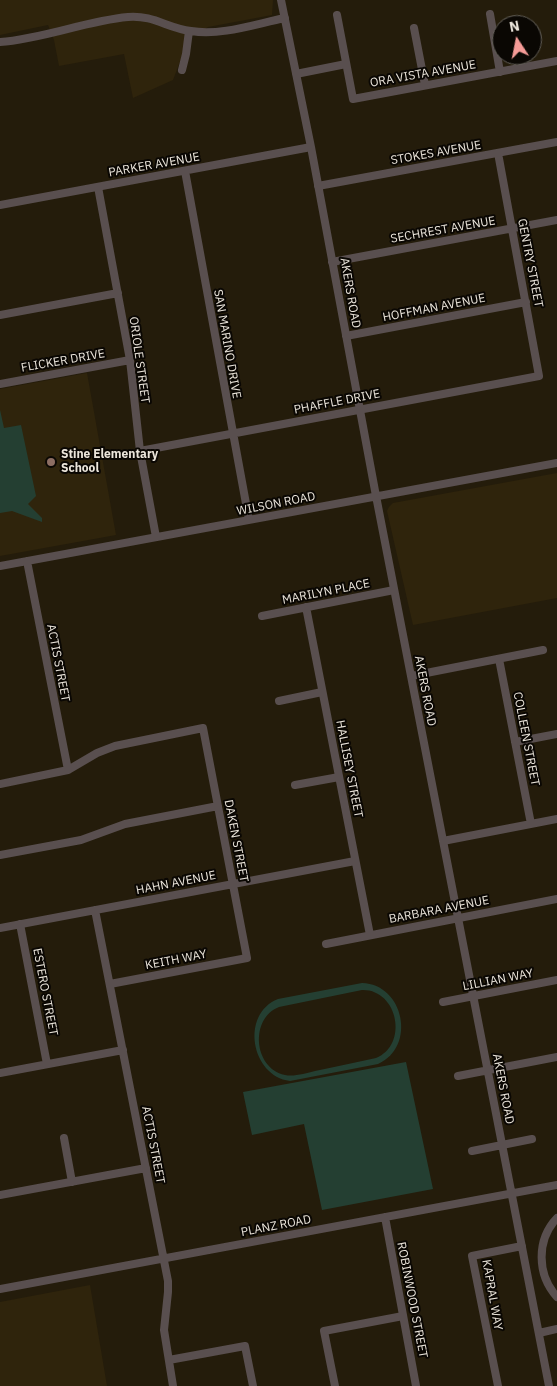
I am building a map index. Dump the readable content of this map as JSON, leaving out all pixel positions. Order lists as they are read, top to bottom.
{
  "streets": {
    "street": [
      "ORA VISTA AVENUE",
      "STOKES AVENUE",
      "PARKER AVENUE",
      "SECHREST AVENUE",
      "GENTRY STREET",
      "AKERS ROAD",
      "HOFFMAN AVENUE",
      "SAN MARINO DRIVE",
      "ORIOLE STREET",
      "FLICKER DRIVE",
      "PHAFFLE DRIVE",
      "WILSON ROAD",
      "MARILYN PLACE",
      "ACTIS STREET",
      "COLLEEN STREET",
      "HALLISEY STREET",
      "DAKEN STREET",
      "HAHN AVENUE",
      "BARBARA AVENUE",
      "KEITH WAY",
      "LILLIAN WAY",
      "ESTERO STREET",
      "PLANZ ROAD",
      "KAPRAL WAY",
      "ROBINWOOD STREET"
    ]
  },
  "crossings": [
    ["STOKES AVENUE", "GENTRY STREET"],
    ["STOKES AVENUE", "AKERS ROAD"],
    ["PARKER AVENUE", "AKERS ROAD"],
    ["PARKER AVENUE", "SAN MARINO DRIVE"],
    ["PARKER AVENUE", "ORIOLE STREET"],
    ["SECHREST AVENUE", "GENTRY STREET"],
    ["SECHREST AVENUE", "AKERS ROAD"],
    ["GENTRY STREET", "HOFFMAN AVENUE"],
    ["GENTRY STREET", "PHAFFLE DRIVE"],
    ["AKERS ROAD", "HOFFMAN AVENUE"],
    ["AKERS ROAD", "PHAFFLE DRIVE"],
    ["AKERS ROAD", "WILSON ROAD"],
    ["AKERS ROAD", "MARILYN PLACE"],
    ["AKERS ROAD", "BARBARA AVENUE"],
    ["AKERS ROAD", "LILLIAN WAY"],
    ["AKERS ROAD", "PLANZ ROAD"],
    ["AKERS ROAD", "KAPRAL WAY"],
    ["SAN MARINO DRIVE", "PHAFFLE DRIVE"],
    ["SAN MARINO DRIVE", "WILSON ROAD"],
    ["ORIOLE STREET", "FLICKER DRIVE"],
    ["ORIOLE STREET", "PHAFFLE DRIVE"],
    ["ORIOLE STREET", "WILSON ROAD"],
    ["WILSON ROAD", "ACTIS STREET"],
    ["MARILYN PLACE", "HALLISEY STREET"],
    ["ACTIS STREET", "DAKEN STREET"],
    ["ACTIS STREET", "HAHN AVENUE"],
    ["ACTIS STREET", "KEITH WAY"],
    ["ACTIS STREET", "PLANZ ROAD"],
    ["HALLISEY STREET", "HAHN AVENUE"],
    ["HALLISEY STREET", "BARBARA AVENUE"],
    ["DAKEN STREET", "HAHN AVENUE"],
    ["DAKEN STREET", "KEITH WAY"],
    ["HAHN AVENUE", "ESTERO STREET"],
    ["PLANZ ROAD", "ROBINWOOD STREET"]
  ],
  "places": ["Stine Elementary School"],
  "north": "top"
}
